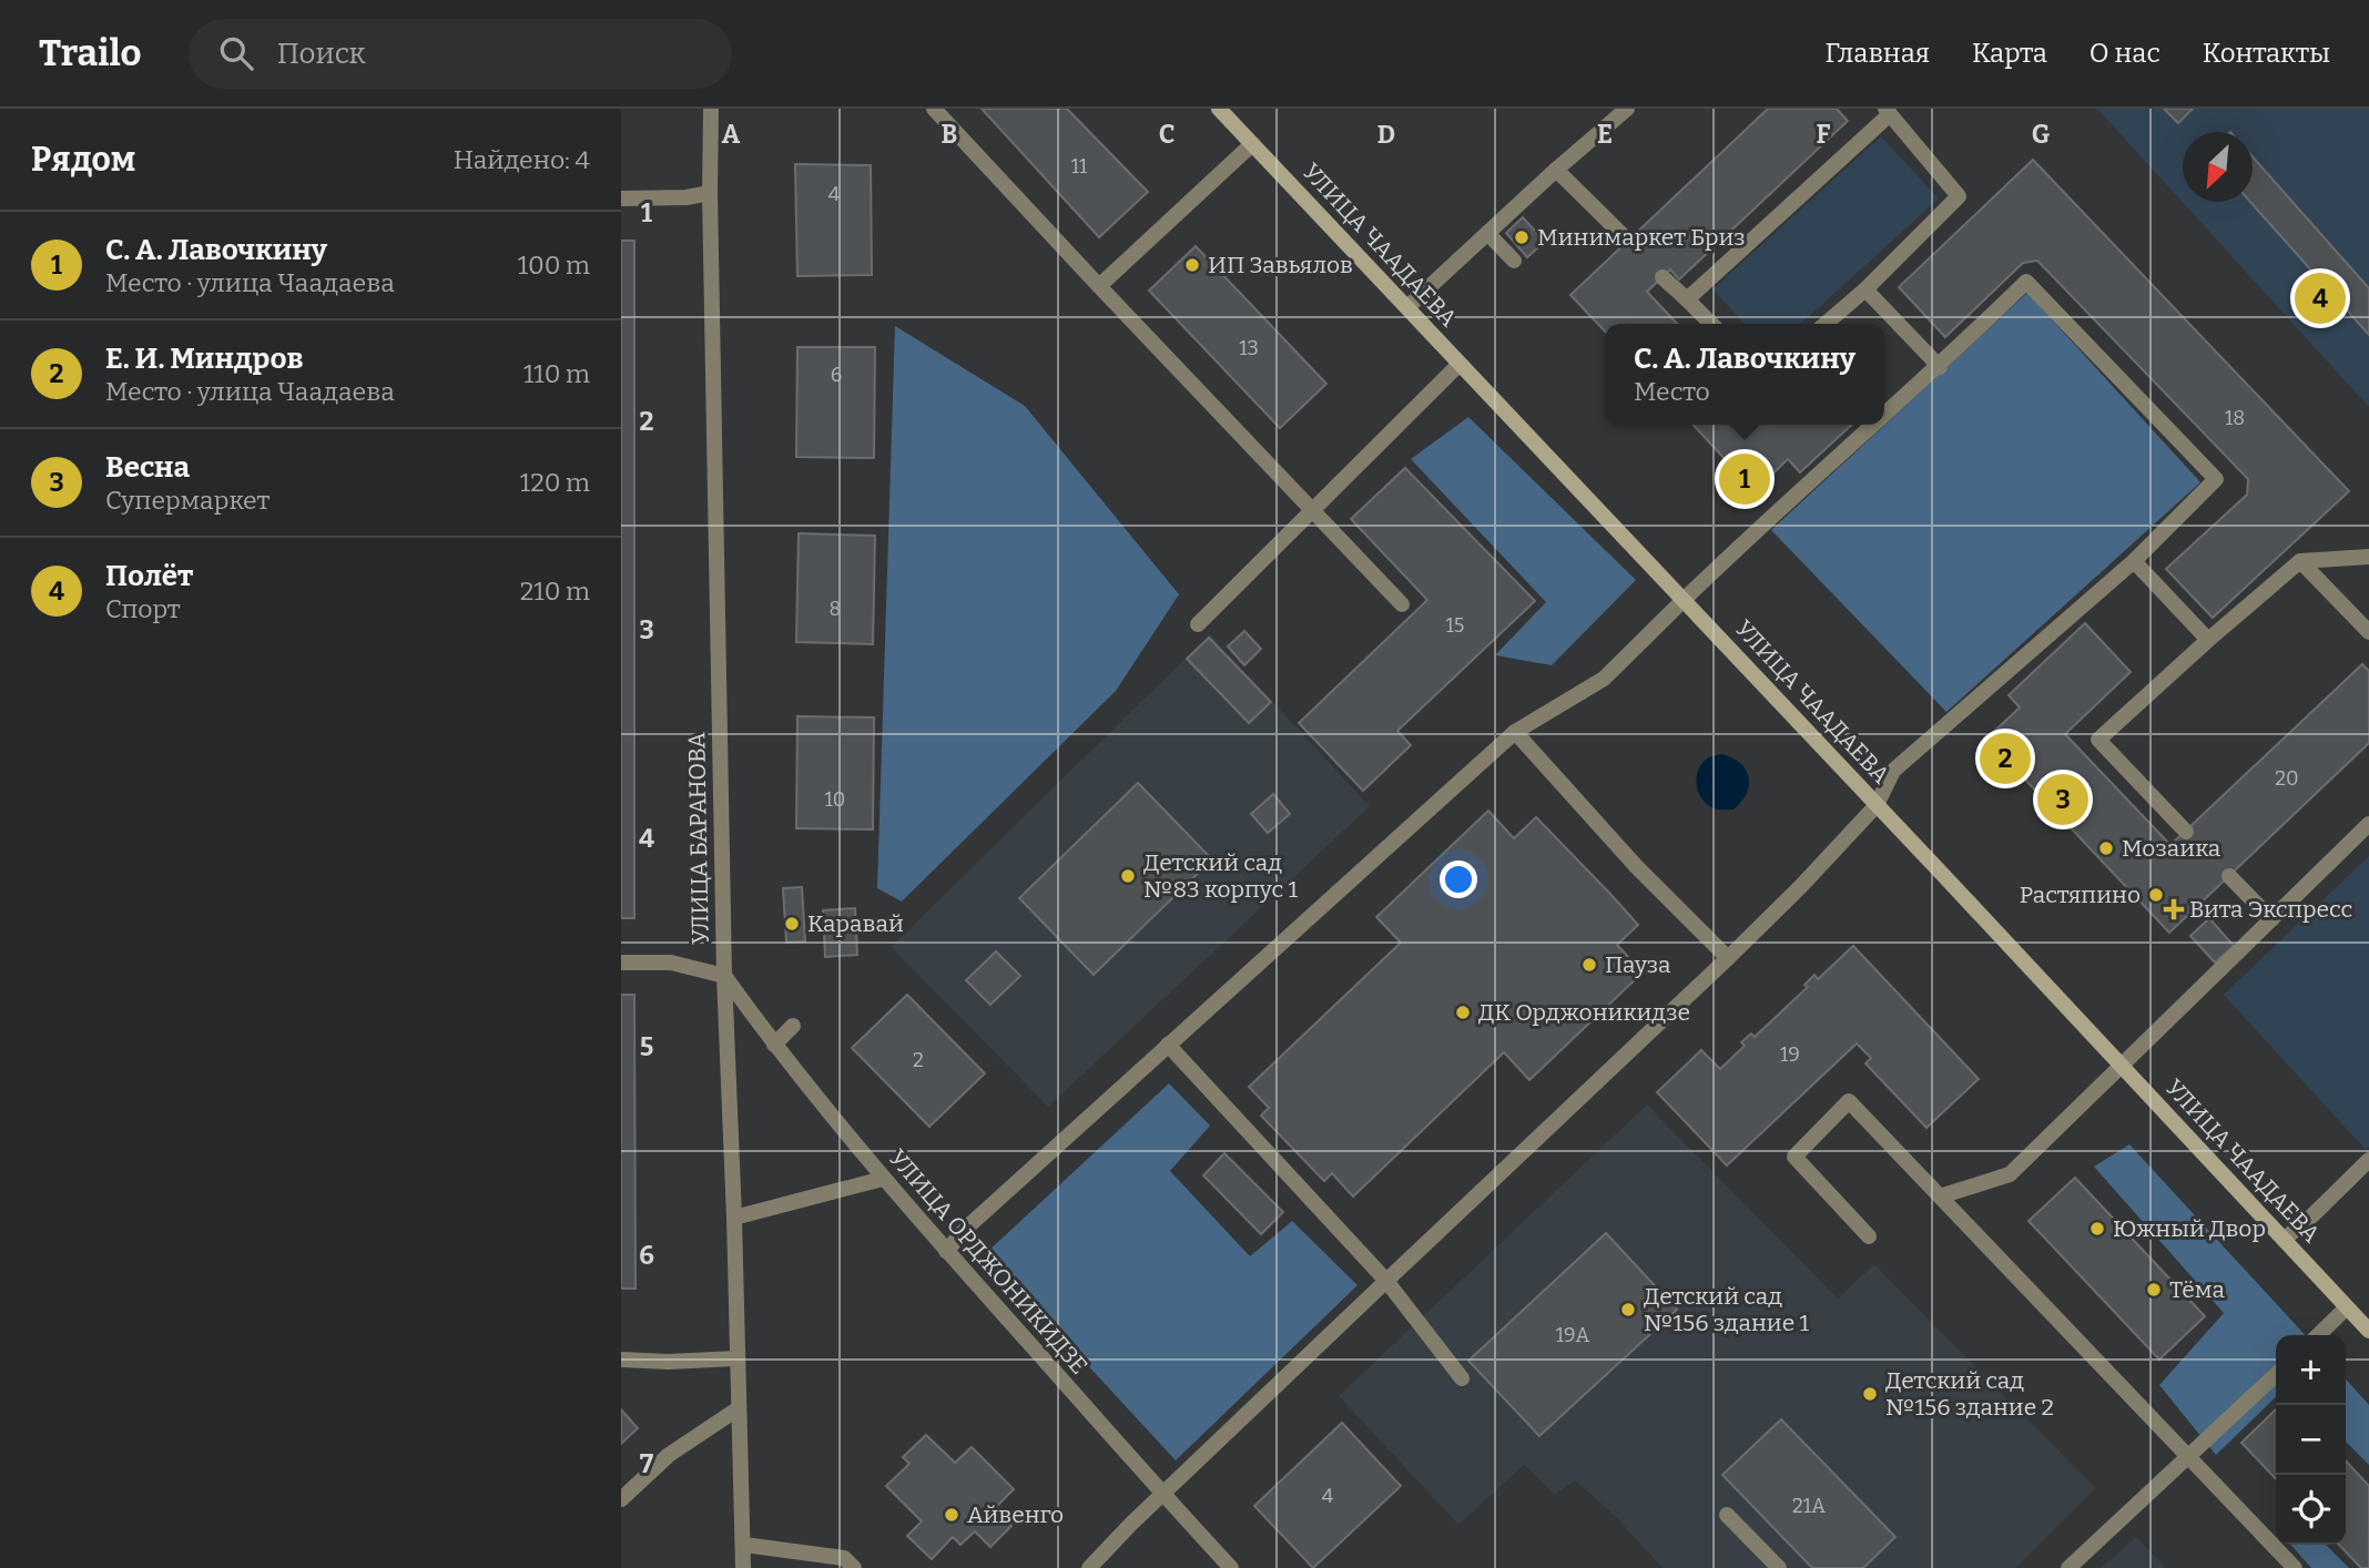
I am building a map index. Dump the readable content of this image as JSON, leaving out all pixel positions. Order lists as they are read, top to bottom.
{
  "streets": {
    "street": ["УЛИЦА ЧААДАЕВА", "УЛИЦА БАРАНОВА", "УЛИЦА ОРДЖОНИКИДЗЕ"]
  },
  "crossings": [
    ["УЛИЦА БАРАНОВА", "УЛИЦА ОРДЖОНИКИДЗЕ"]
  ],
  "places": {
    "other": [
      "Минимаркет Бриз",
      "ИП Завьялов",
      "Мозаика",
      "Детский сад №83 корпус 1",
      "Растяпино",
      "Каравай",
      "Пауза",
      "ДК Орджоникидзе",
      "Южный Двор",
      "Тёма",
      "Детский сад №156 здание 1",
      "Детский сад №156 здание 2",
      "Айвенго"
    ],
    "health": ["Вита Экспресс"]
  },
  "house_numbers": [
    "11",
    "4",
    "13",
    "6",
    "18",
    "8",
    "15",
    "20",
    "10",
    "19",
    "2",
    "19А",
    "4",
    "21А"
  ],
  "north": "bottom left",
  "page": {
    "header": "Trailo",
    "search": "Поиск",
    "nav": [
      "Главная",
      "Карта",
      "О нас",
      "Контакты"
    ],
    "heading": ["Рядом", "Найдено: 4"],
    "list": [
      {
        "mark": "1",
        "name": "С. А. Лавочкину",
        "note": "Место · улица Чаадаева",
        "value": "100 m"
      },
      {
        "mark": "2",
        "name": "Е. И. Миндров",
        "note": "Место · улица Чаадаева",
        "value": "110 m"
      },
      {
        "mark": "3",
        "name": "Весна",
        "note": "Супермаркет",
        "value": "120 m"
      },
      {
        "mark": "4",
        "name": "Полёт",
        "note": "Спорт",
        "value": "210 m"
      }
    ],
    "pins": [
      "4",
      "1",
      "2",
      "3"
    ],
    "popup": ["С. А. Лавочкину", "Место"],
    "map_buttons": ["+", "−"]
  },
  "grid": {
    "columns": [
      "A",
      "B",
      "C",
      "D",
      "E",
      "F",
      "G"
    ],
    "rows": [
      "1",
      "2",
      "3",
      "4",
      "5",
      "6",
      "7"
    ]
  }
}
